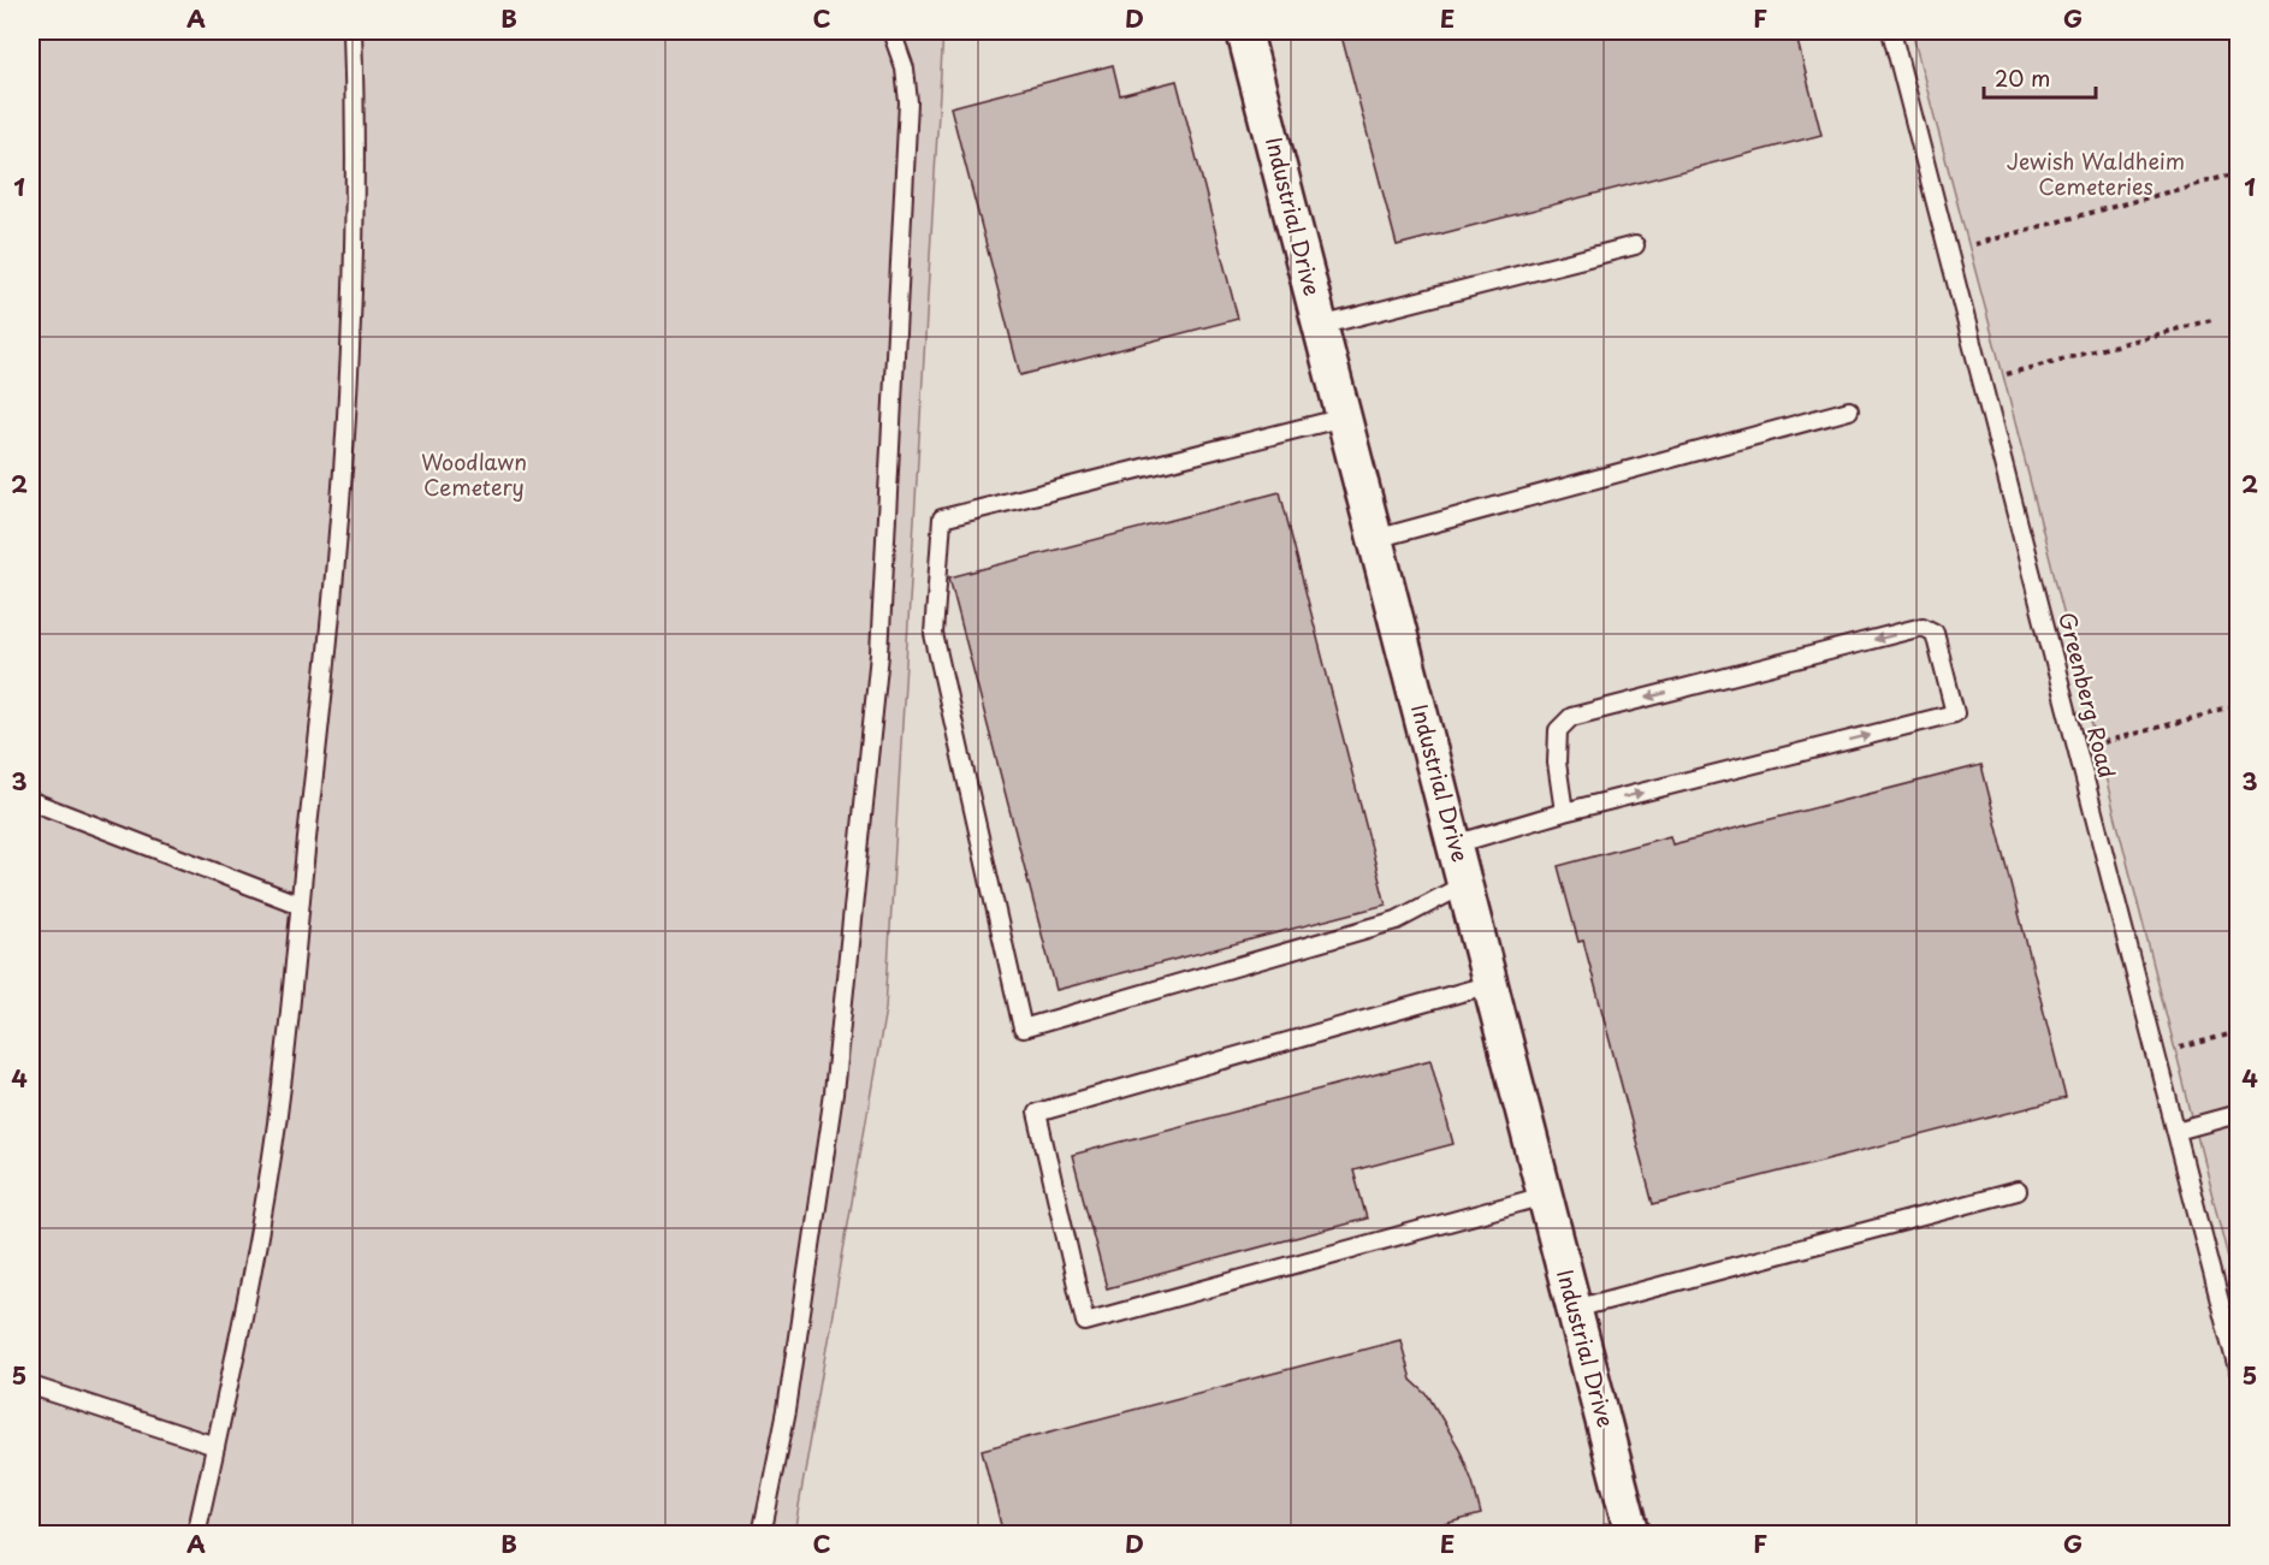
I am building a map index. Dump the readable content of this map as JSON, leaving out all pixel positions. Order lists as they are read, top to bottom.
{
  "streets": {
    "street": ["Industrial Drive"],
    "lane": ["Greenberg Road"]
  },
  "parks": ["Jewish Waldheim Cemeteries", "Woodlawn Cemetery"],
  "scale_bar": "20 m",
  "grid": {
    "columns": [
      "A",
      "B",
      "C",
      "D",
      "E",
      "F",
      "G"
    ],
    "rows": [
      "1",
      "2",
      "3",
      "4",
      "5"
    ]
  }
}
